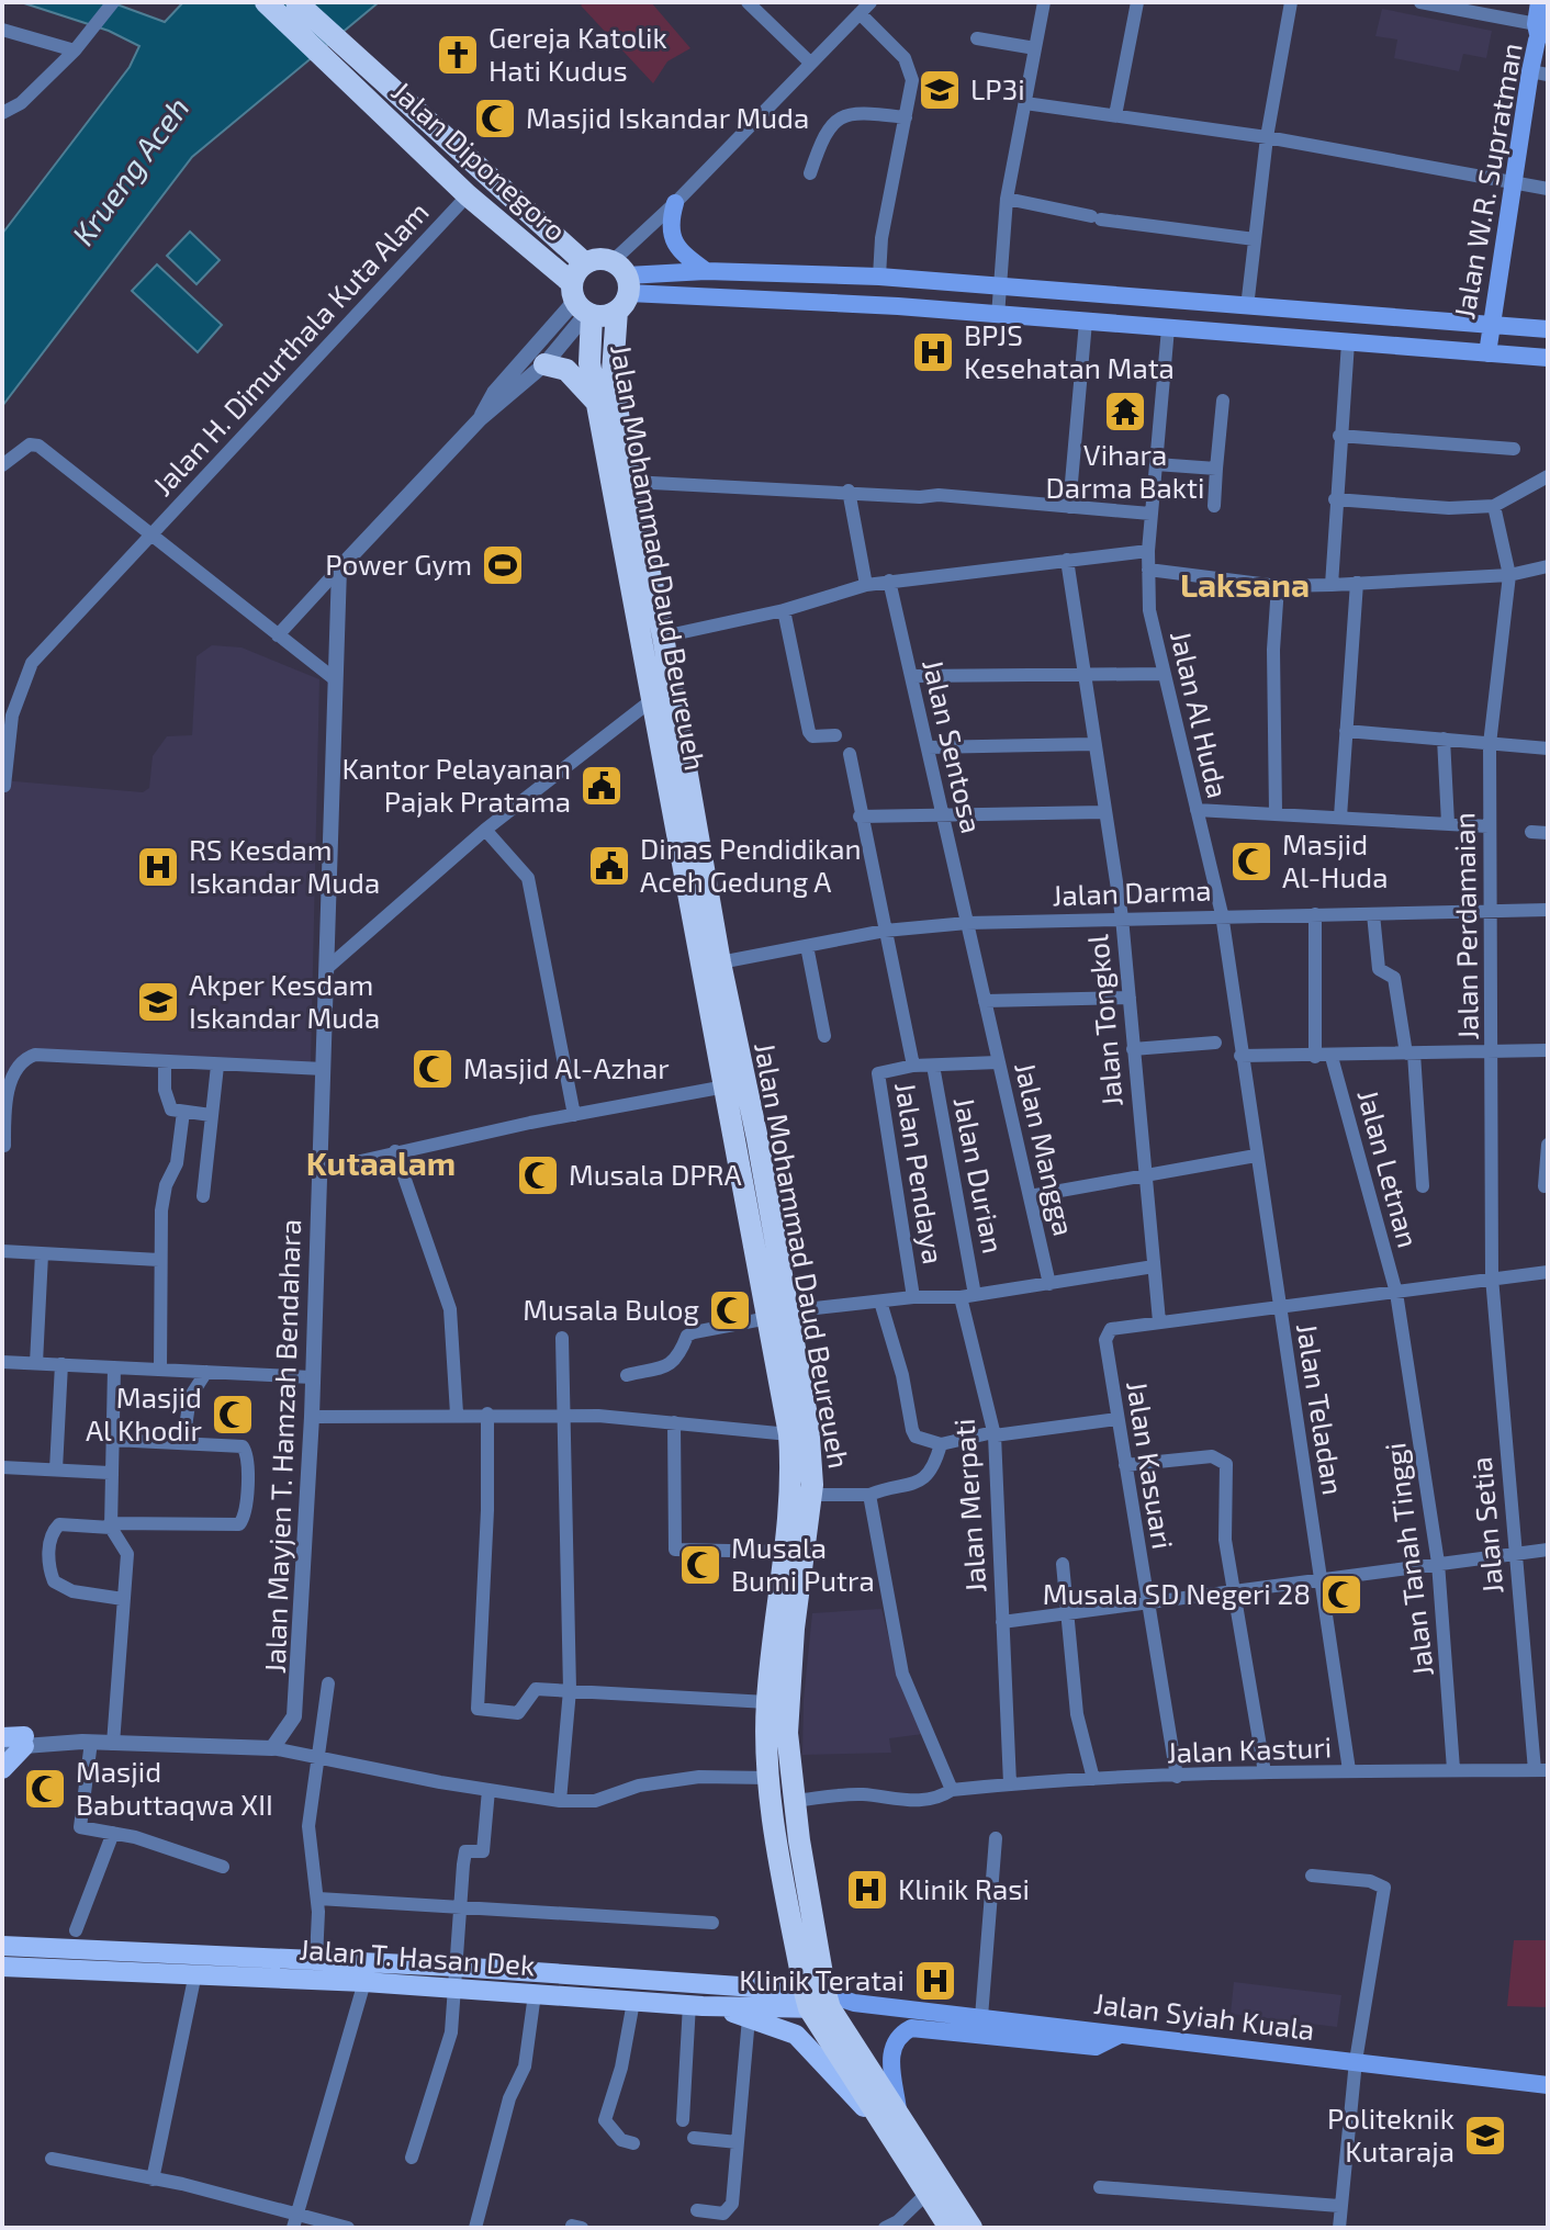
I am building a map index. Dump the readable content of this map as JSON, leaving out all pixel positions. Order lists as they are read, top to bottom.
{
  "streets": {
    "highway": ["Jalan Diponegoro", "Jalan Mohammad Daud Beureueh"],
    "main road": ["Jalan W.R. Supratman", "Jalan T. Hasan Dek", "Jalan Syiah Kuala"],
    "street": [
      "Jalan H. Dimurthala Kuta Alam",
      "Jalan Al Huda",
      "Jalan Sentosa",
      "Jalan Darma",
      "Jalan Perdamaian",
      "Jalan Tongkol",
      "Jalan Mangga",
      "Jalan Letnan",
      "Jalan Pendaya",
      "Jalan Durian",
      "Jalan Teladan",
      "Jalan Mayjen T. Hamzah Bendahara",
      "Jalan Kasuari",
      "Jalan Merpati",
      "Jalan Setia",
      "Jalan Tanah Tinggi",
      "Jalan Kasturi"
    ]
  },
  "crossings": [
    ["Jalan Diponegoro", "Jalan H. Dimurthala Kuta Alam"],
    ["Jalan Diponegoro", "Jalan Mohammad Daud Beureueh"],
    ["Jalan Mohammad Daud Beureueh", "Jalan Darma"],
    ["Jalan Mohammad Daud Beureueh", "Jalan Kasturi"],
    ["Jalan Mohammad Daud Beureueh", "Jalan T. Hasan Dek"],
    ["Jalan Mohammad Daud Beureueh", "Jalan Syiah Kuala"],
    ["Jalan Al Huda", "Jalan Darma"],
    ["Jalan Al Huda", "Jalan Teladan"],
    ["Jalan Sentosa", "Jalan Darma"],
    ["Jalan Sentosa", "Jalan Mangga"],
    ["Jalan Darma", "Jalan Perdamaian"],
    ["Jalan Darma", "Jalan Tongkol"],
    ["Jalan Darma", "Jalan Mangga"],
    ["Jalan Perdamaian", "Jalan Kasuari"],
    ["Jalan Perdamaian", "Jalan Setia"],
    ["Jalan Tongkol", "Jalan Kasuari"],
    ["Jalan Mangga", "Jalan Pendaya"],
    ["Jalan Letnan", "Jalan Kasuari"],
    ["Jalan Letnan", "Jalan Tanah Tinggi"],
    ["Jalan Pendaya", "Jalan Durian"],
    ["Jalan Durian", "Jalan Merpati"],
    ["Jalan Teladan", "Jalan Kasuari"],
    ["Jalan Teladan", "Jalan Kasturi"],
    ["Jalan Kasuari", "Jalan Setia"],
    ["Jalan Kasuari", "Jalan Tanah Tinggi"],
    ["Jalan Kasuari", "Jalan Kasturi"],
    ["Jalan Merpati", "Jalan Kasturi"],
    ["Jalan Setia", "Jalan Kasturi"],
    ["Jalan Tanah Tinggi", "Jalan Kasturi"],
    ["Jalan T. Hasan Dek", "Jalan Syiah Kuala"]
  ],
  "districts": ["Laksana", "Kutaalam"],
  "water": ["Krueng Aceh"],
  "places": {
    "church": ["Gereja Katolik Hati Kudus"],
    "school or university": ["LP3i", "Akper Kesdam Iskandar Muda", "Politeknik Kutaraja"],
    "mosque": [
      "Masjid Iskandar Muda",
      "Masjid Al-Huda",
      "Masjid Al-Azhar",
      "Musala DPRA",
      "Musala Bulog",
      "Masjid Al Khodir",
      "Musala Bumi Putra",
      "Musala SD Negeri 28",
      "Masjid Babuttaqwa XII"
    ],
    "hospital": [
      "BPJS Kesehatan Mata",
      "RS Kesdam Iskandar Muda",
      "Klinik Rasi",
      "Klinik Teratai"
    ],
    "temple": ["Vihara Darma Bakti"],
    "sports": ["Power Gym"],
    "public building": ["Kantor Pelayanan Pajak Pratama", "Dinas Pendidikan Aceh Gedung A"]
  }
}
